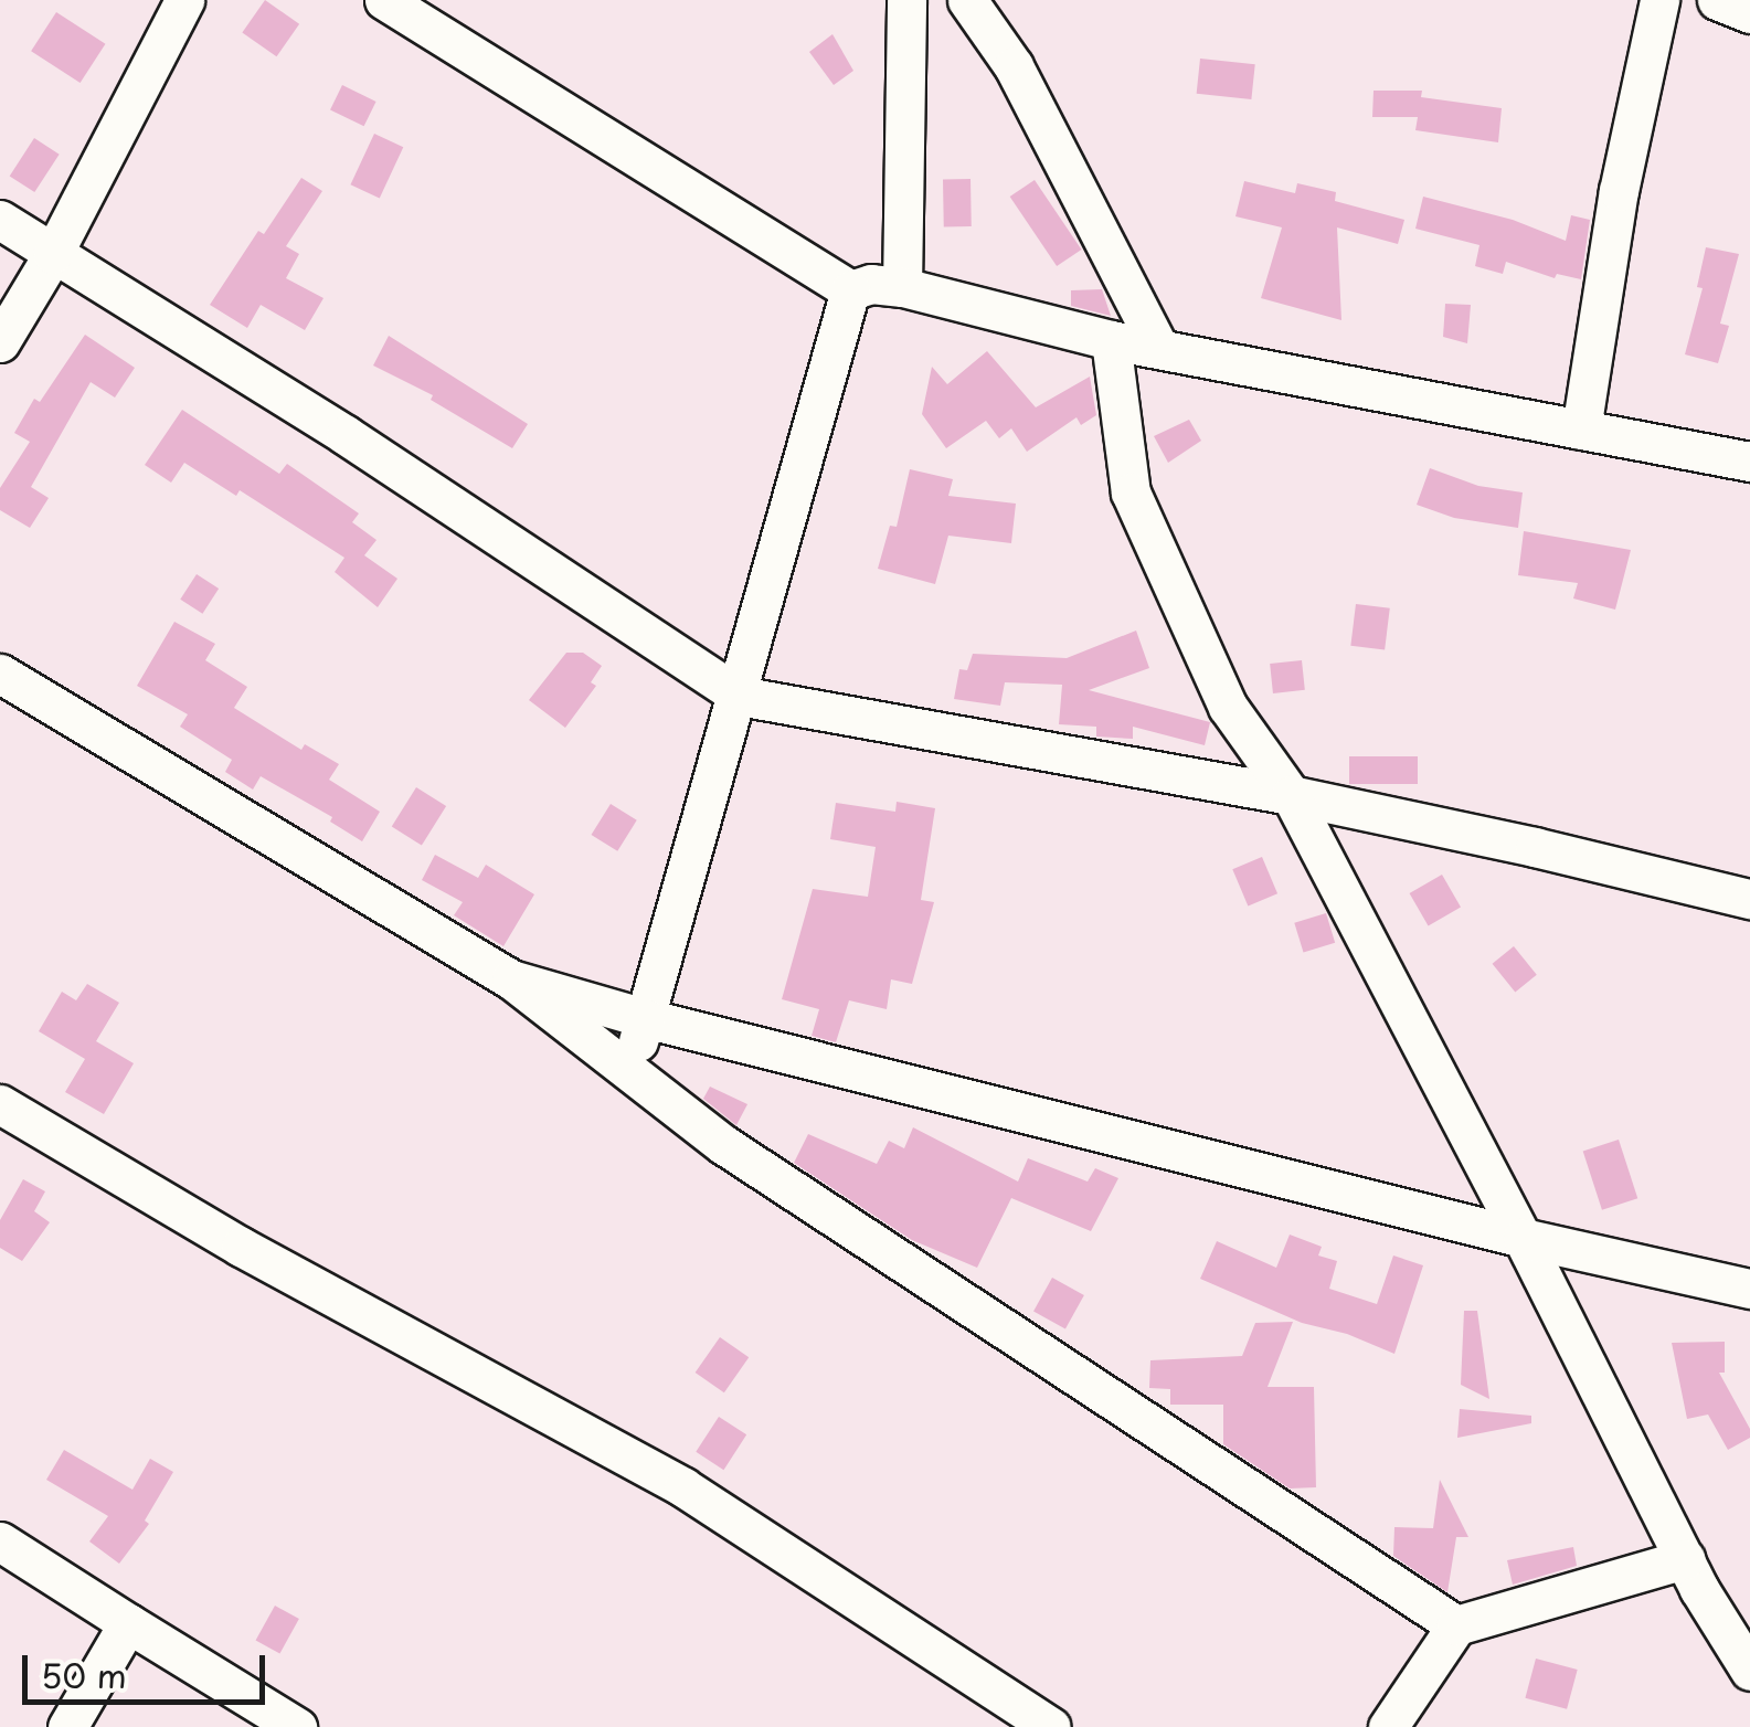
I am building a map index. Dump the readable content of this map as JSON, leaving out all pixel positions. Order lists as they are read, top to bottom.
{
  "scale_bar": "50 m"
}
